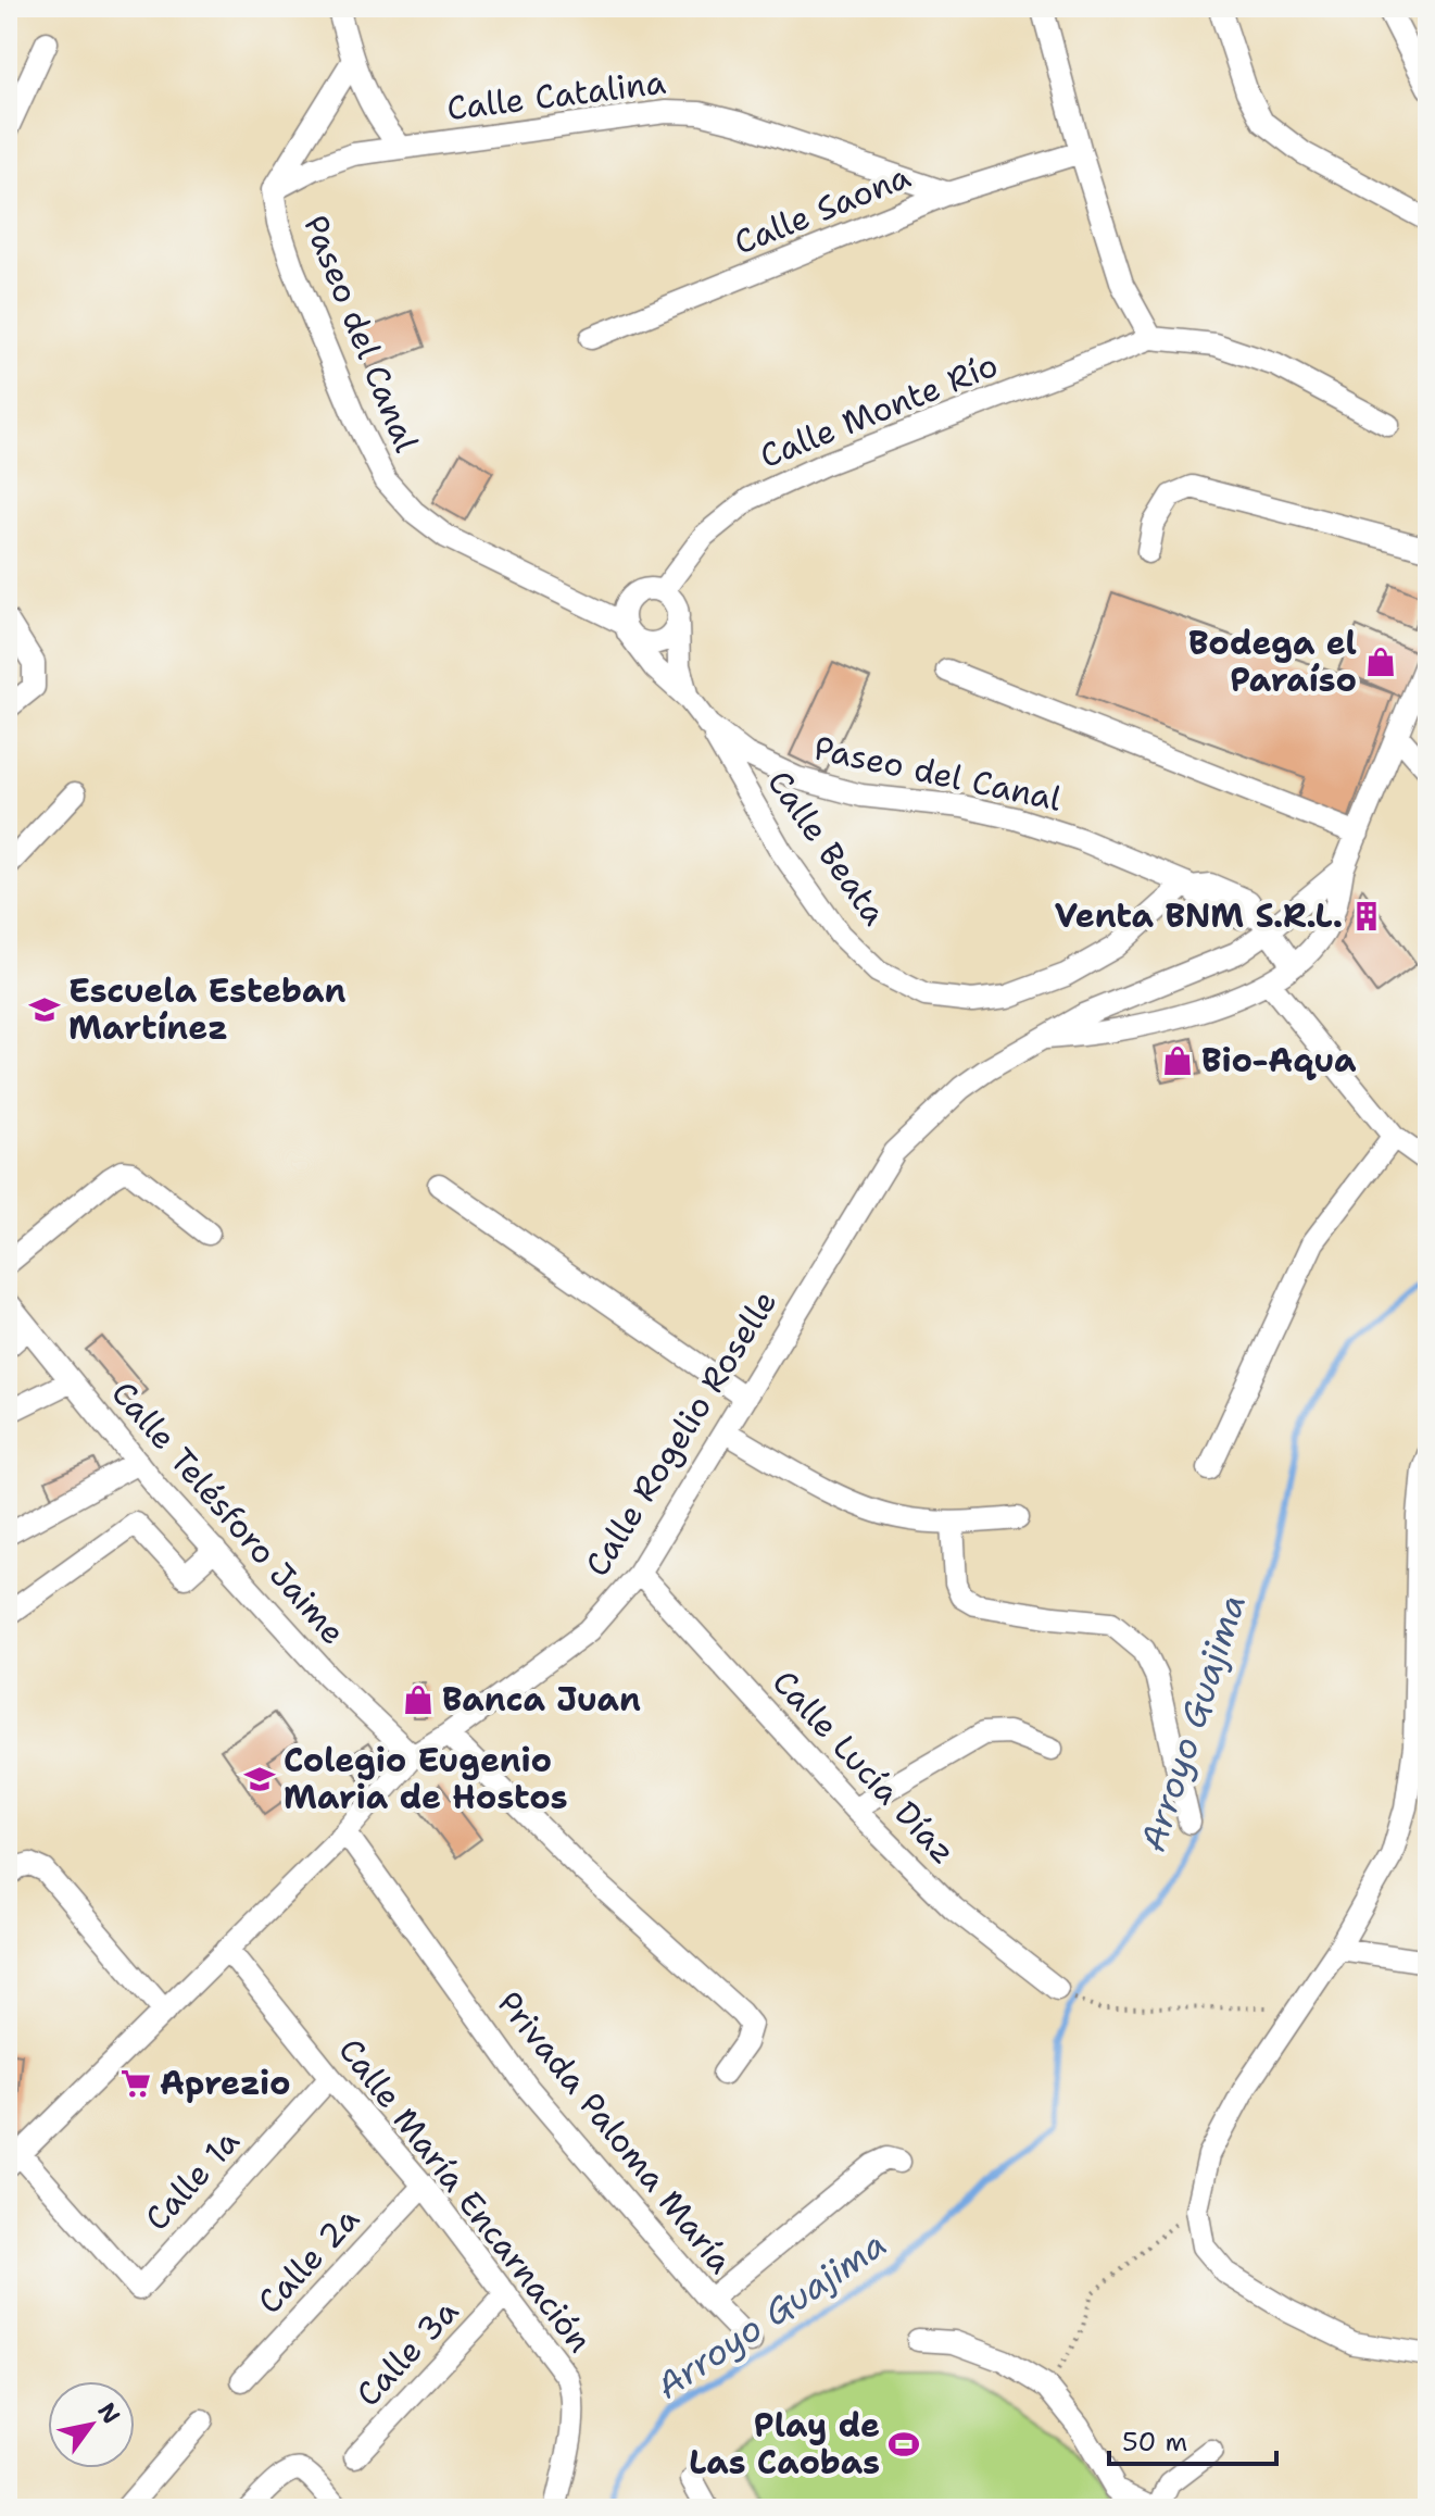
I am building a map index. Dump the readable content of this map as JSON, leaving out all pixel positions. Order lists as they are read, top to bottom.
{
  "streets": {
    "street": [
      "Calle Catalina",
      "Calle Saona",
      "Paseo del Canal",
      "Calle Monte Río",
      "Calle Beata",
      "Calle Rogelio Roselle",
      "Calle Telésforo Jaime",
      "Calle Lucía Díaz",
      "Privada Paloma María",
      "Calle 1a",
      "Calle María Encarnación",
      "Calle 2a",
      "Calle 3a"
    ]
  },
  "crossings": [
    ["Calle Catalina", "Calle Saona"],
    ["Calle Catalina", "Paseo del Canal"],
    ["Paseo del Canal", "Calle Monte Río"],
    ["Paseo del Canal", "Calle Beata"],
    ["Paseo del Canal", "Calle Rogelio Roselle"],
    ["Calle Rogelio Roselle", "Calle Telésforo Jaime"],
    ["Calle Rogelio Roselle", "Calle Lucía Díaz"],
    ["Calle Rogelio Roselle", "Privada Paloma María"],
    ["Calle Rogelio Roselle", "Calle 1a"],
    ["Calle Rogelio Roselle", "Calle María Encarnación"],
    ["Calle 1a", "Calle María Encarnación"],
    ["Calle María Encarnación", "Calle 2a"],
    ["Calle María Encarnación", "Calle 3a"]
  ],
  "water": ["Arroyo Guajima"],
  "places": {
    "shop": ["Bodega el Paraíso", "Bio-Aqua", "Banca Juan"],
    "building": ["Venta BNM S.R.L."],
    "school or university": ["Escuela Esteban Martínez", "Colegio Eugenio Maria de Hostos"],
    "supermarket": ["Aprezio"],
    "sports": ["Play de Las Caobas"]
  },
  "scale_bar": "50 m",
  "north": "top right"
}
